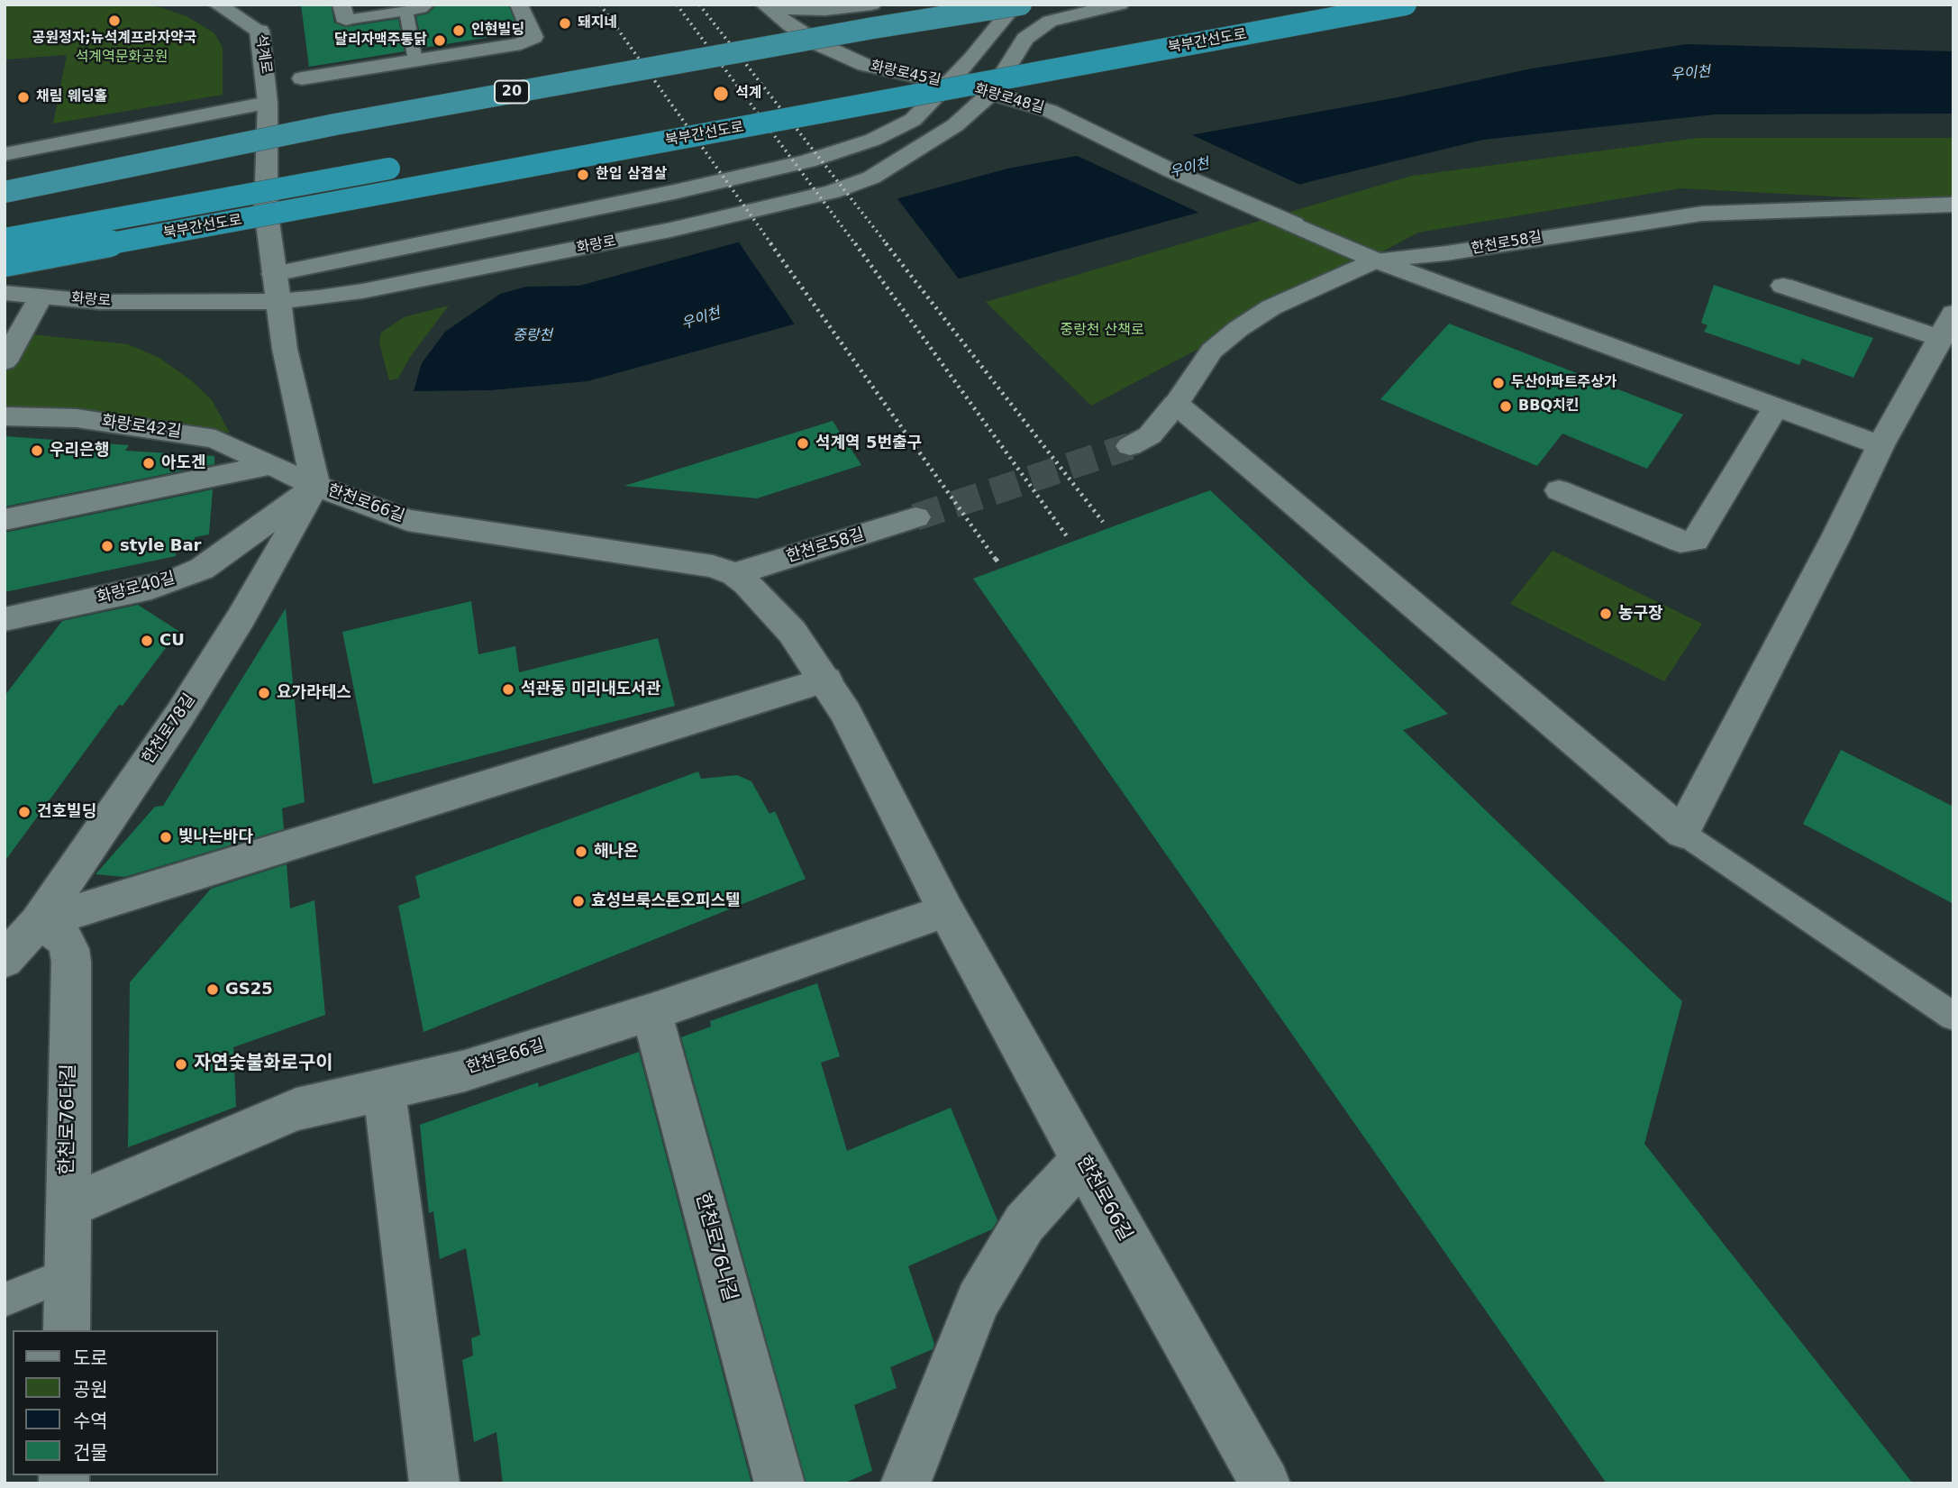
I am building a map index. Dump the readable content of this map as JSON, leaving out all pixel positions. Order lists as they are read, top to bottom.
{
  "streets": {
    "highway": ["북부간선도로"],
    "main road": ["20"],
    "street": [
      "석계로",
      "화랑로45길",
      "화랑로48길",
      "한천로58길",
      "화랑로",
      "화랑로42길",
      "한천로66길",
      "화랑로40길",
      "한천로78길",
      "한천로76다길",
      "한천로76나길"
    ]
  },
  "crossings": [
    ["석계로", "한천로66길"],
    ["화랑로45길", "화랑로48길"],
    ["화랑로45길", "화랑로"],
    ["화랑로48길", "한천로58길"],
    ["화랑로48길", "화랑로"],
    ["한천로58길", "한천로66길"],
    ["화랑로", "한천로66길"],
    ["화랑로42길", "한천로66길"],
    ["화랑로42길", "화랑로40길"],
    ["화랑로42길", "한천로78길"],
    ["한천로66길", "화랑로40길"],
    ["한천로66길", "한천로78길"],
    ["한천로66길", "한천로76다길"],
    ["한천로66길", "한천로76나길"],
    ["화랑로40길", "한천로78길"],
    ["한천로78길", "한천로76다길"]
  ],
  "water": ["우이천", "중랑천"],
  "parks": ["석계역문화공원", "중랑천 산책로"],
  "places": [
    "공원정자;뉴석계프라자약국",
    "돼지네",
    "인현빌딩",
    "달리자맥주통닭",
    "석계",
    "채림 웨딩홀",
    "한입 삼겹살",
    "두산아파트주상가",
    "BBQ치킨",
    "석계역 5번출구",
    "우리은행",
    "아도겐",
    "style Bar",
    "농구장",
    "CU",
    "석관동 미리내도서관",
    "요가라테스",
    "건호빌딩",
    "빛나는바다",
    "해나온",
    "효성브룩스톤오피스텔",
    "GS25",
    "자연숯불화로구이"
  ],
  "legend": [
    "도로",
    "공원",
    "수역",
    "건물"
  ]
}
